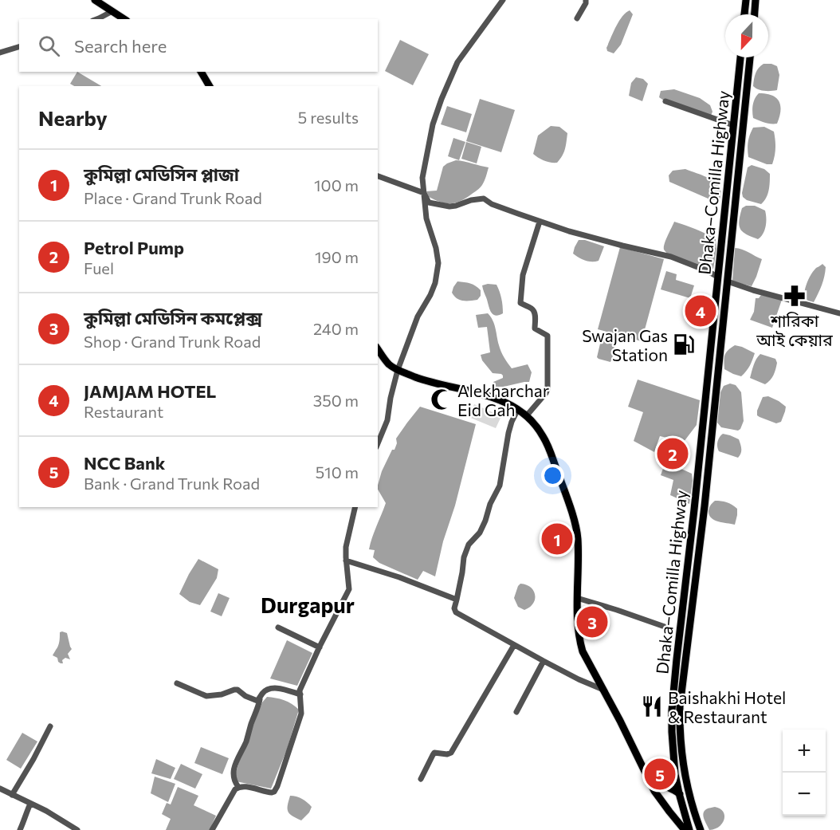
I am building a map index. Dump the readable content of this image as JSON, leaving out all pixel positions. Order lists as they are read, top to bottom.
{
  "streets": {
    "highway": ["Dhaka–Comilla Highway"]
  },
  "districts": ["Durgapur"],
  "places": {
    "pharmacy": ["শারিকা আই কেয়ার"],
    "fuel station": ["Swajan Gas Station"],
    "mosque": ["Alekharchar Eid Gah"],
    "restaurant": ["Baishakhi Hotel & Restaurant"]
  },
  "north": "bottom",
  "page": {
    "search": "Search here",
    "heading": ["Nearby", "5 results"],
    "list": [
      {
        "mark": "1",
        "name": "কুমিল্লা মেডিসিন প্লাজা",
        "note": "Place · Grand Trunk Road",
        "value": "100 m"
      },
      {
        "mark": "2",
        "name": "Petrol Pump",
        "note": "Fuel",
        "value": "190 m"
      },
      {
        "mark": "3",
        "name": "কুমিল্লা মেডিসিন কমপ্লেক্স",
        "note": "Shop · Grand Trunk Road",
        "value": "240 m"
      },
      {
        "mark": "4",
        "name": "JAMJAM HOTEL",
        "note": "Restaurant",
        "value": "350 m"
      },
      {
        "mark": "5",
        "name": "NCC Bank",
        "note": "Bank · Grand Trunk Road",
        "value": "510 m"
      }
    ],
    "pins": [
      "4",
      "2",
      "1",
      "3",
      "5"
    ],
    "map_buttons": ["+", "−"]
  }
}
